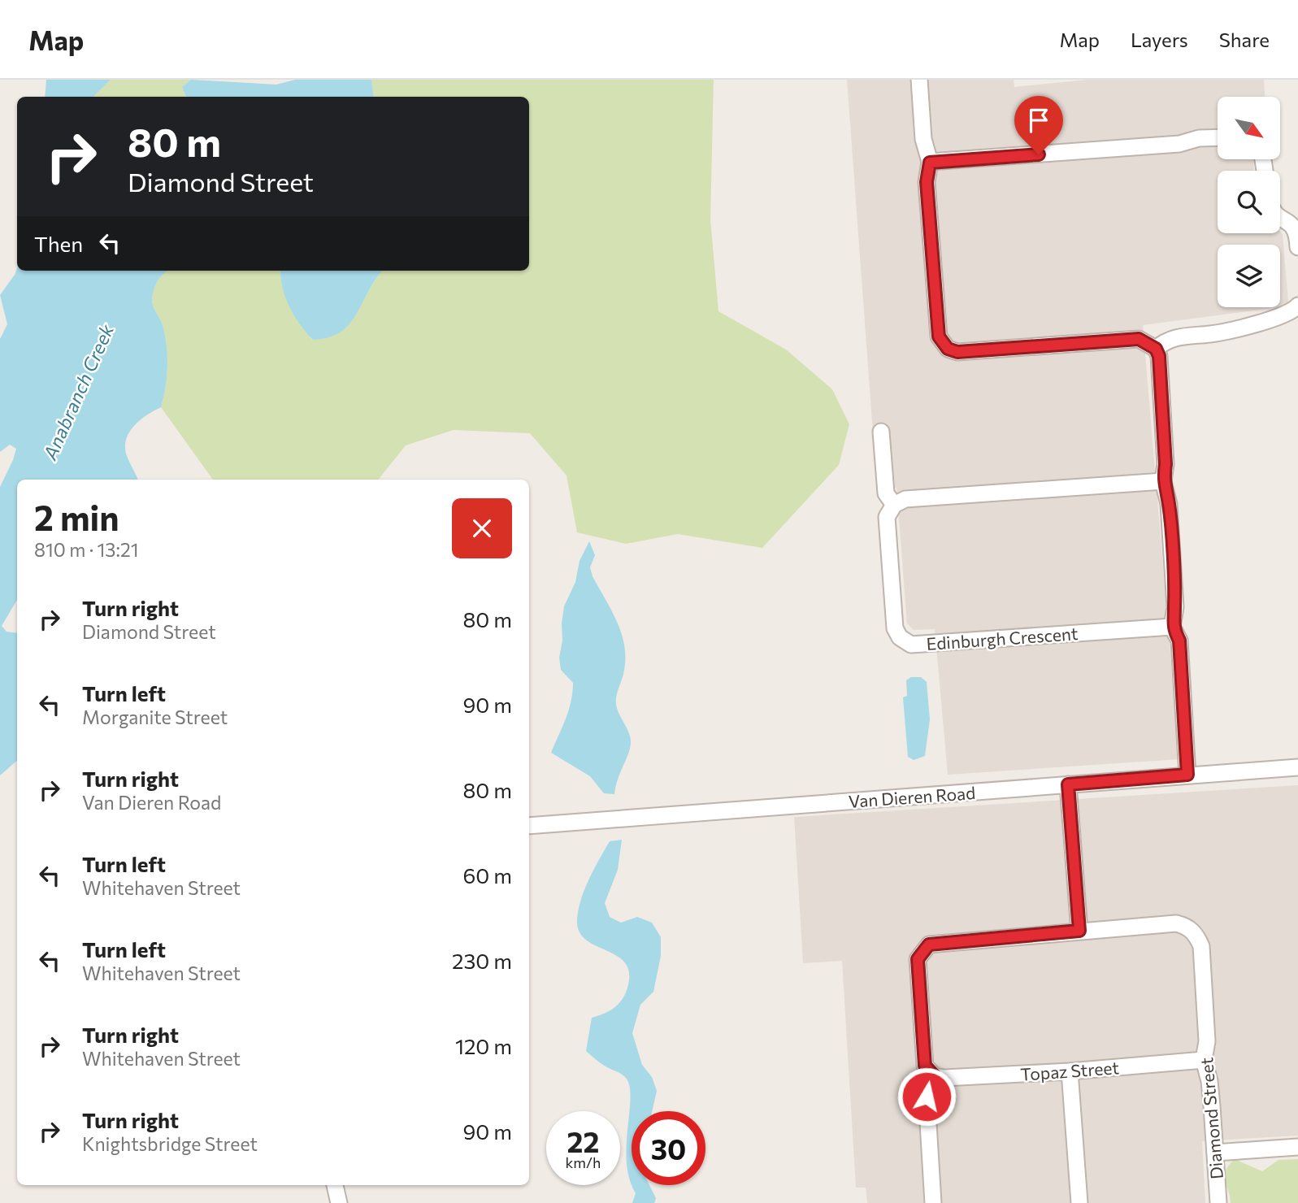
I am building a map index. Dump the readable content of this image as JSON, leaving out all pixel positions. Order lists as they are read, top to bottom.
{
  "streets": {
    "street": [
      "Edinburgh Crescent",
      "Van Dieren Road",
      "Topaz Street",
      "Diamond Street"
    ]
  },
  "crossings": [
    ["Topaz Street", "Diamond Street"]
  ],
  "water": ["Anabranch Creek"],
  "north": "bottom right",
  "page": {
    "header": "Map",
    "nav": ["Map", "Layers", "Share"],
    "turn": ["80 m", "Diamond Street"],
    "then": "Then",
    "heading": ["2 min", "810 m · 13:21"],
    "list": [
      {
        "name": "Turn right",
        "note": "Diamond Street",
        "value": "80 m"
      },
      {
        "name": "Turn left",
        "note": "Morganite Street",
        "value": "90 m"
      },
      {
        "name": "Turn right",
        "note": "Van Dieren Road",
        "value": "80 m"
      },
      {
        "name": "Turn left",
        "note": "Whitehaven Street",
        "value": "60 m"
      },
      {
        "name": "Turn left",
        "note": "Whitehaven Street",
        "value": "230 m"
      },
      {
        "name": "Turn right",
        "note": "Whitehaven Street",
        "value": "120 m"
      },
      {
        "name": "Turn right",
        "note": "Knightsbridge Street",
        "value": "90 m"
      }
    ],
    "speed": "22 km/h",
    "limit": "30"
  }
}
